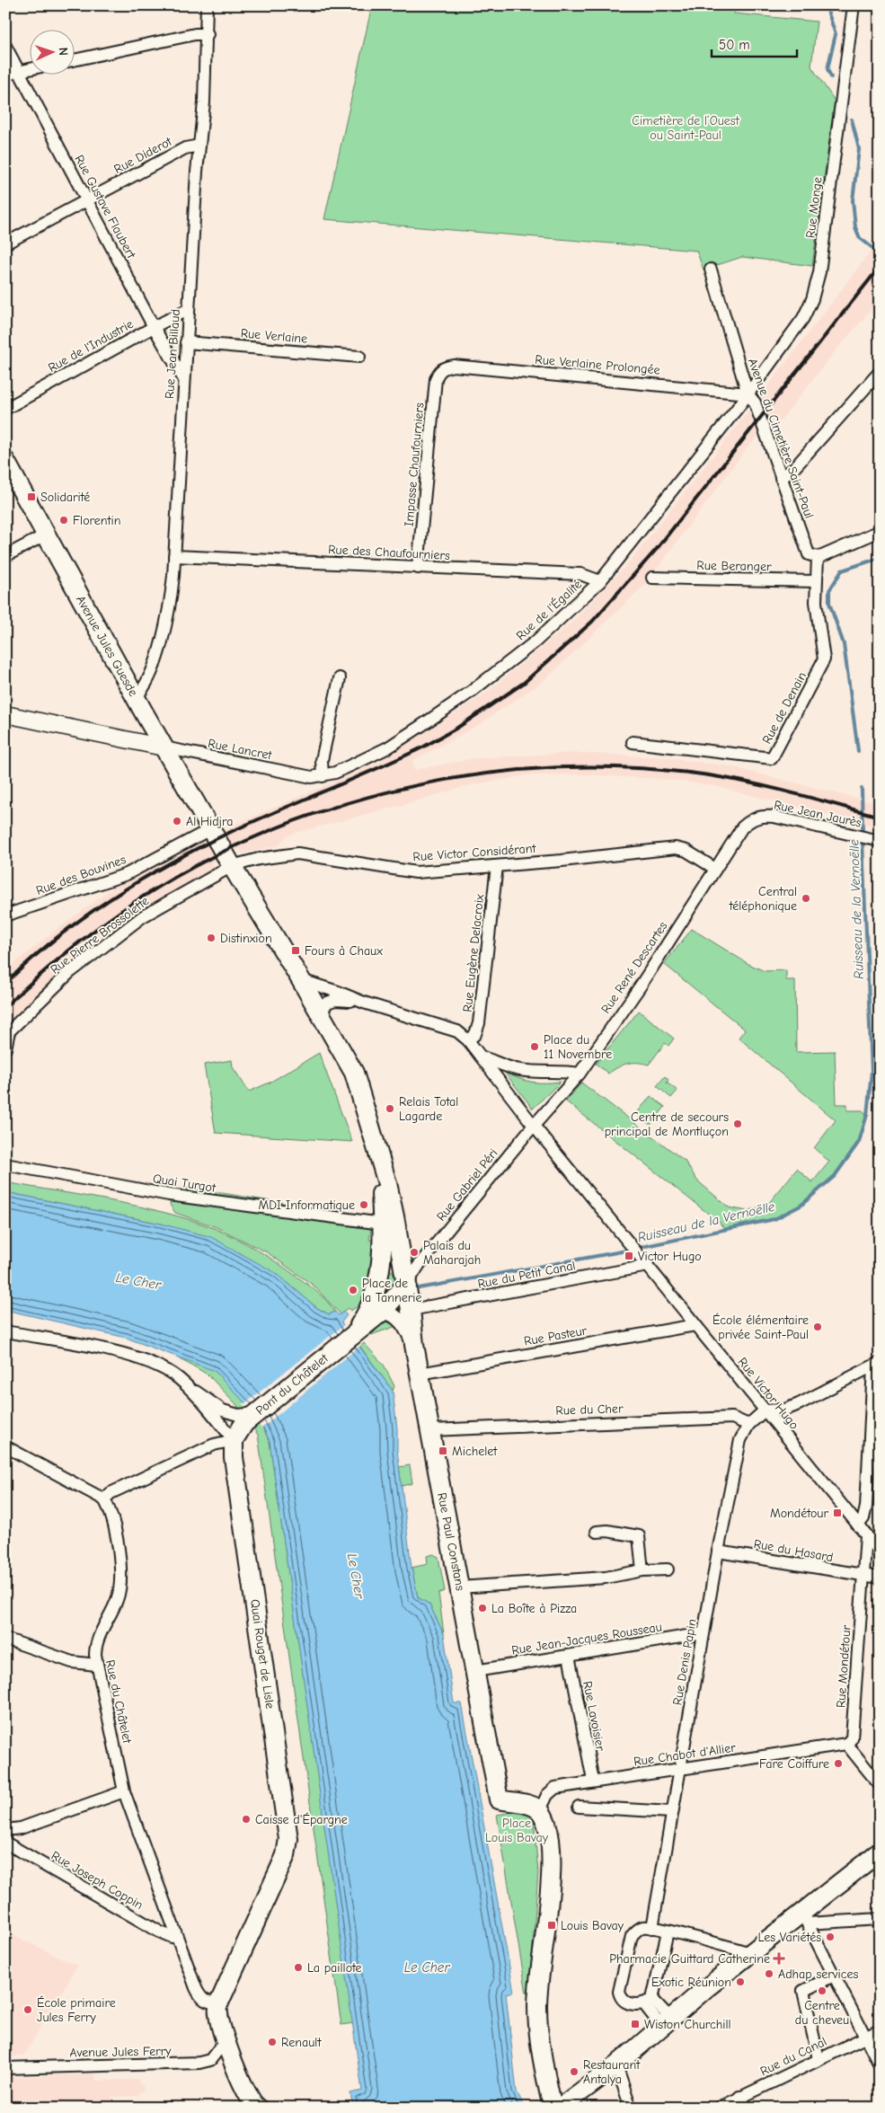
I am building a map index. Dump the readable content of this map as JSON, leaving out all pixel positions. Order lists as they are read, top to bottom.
{
  "streets": {
    "main road": [
      "Avenue Jules Guesde",
      "Pont du Châtelet",
      "Rue Paul Constans",
      "Quai Rouget de Lisle"
    ],
    "street": [
      "Rue Diderot",
      "Rue Gustave Flaubert",
      "Rue Monge",
      "Rue Verlaine",
      "Rue de l'Industrie",
      "Rue Jean Billaud",
      "Rue Verlaine Prolongée",
      "Avenue du Cimetière Saint-Paul",
      "Impasse Chaufourniers",
      "Rue des Chaufourniers",
      "Rue Beranger",
      "Rue de l'Égalité",
      "Rue de Denain",
      "Rue Lancret",
      "Rue Jean Jaurès",
      "Rue Victor Considérant",
      "Rue des Bouvines",
      "Rue Pierre Brossolette",
      "Rue Eugène Delacroix",
      "Rue René Descartes",
      "Quai Turgot",
      "Rue Gabriel Péri",
      "Rue du Petit Canal",
      "Rue Pasteur",
      "Rue Victor Hugo",
      "Rue du Cher",
      "Rue du Hasard",
      "Rue Jean-Jacques Rousseau",
      "Rue Denis Papin",
      "Rue Mondétour",
      "Rue du Châtelet",
      "Rue Lavoisier",
      "Rue Chabot d'Allier",
      "Rue Joseph Coppin",
      "Avenue Jules Ferry",
      "Rue du Canal"
    ]
  },
  "crossings": [
    ["Rue Diderot", "Rue Gustave Flaubert"],
    ["Rue Diderot", "Rue Jean Billaud"],
    ["Rue Gustave Flaubert", "Rue de l'Industrie"],
    ["Rue Gustave Flaubert", "Rue Jean Billaud"],
    ["Rue Monge", "Rue Verlaine Prolongée"],
    ["Rue Monge", "Avenue du Cimetière Saint-Paul"],
    ["Rue Monge", "Rue de l'Égalité"],
    ["Rue Verlaine", "Rue Jean Billaud"],
    ["Rue de l'Industrie", "Rue Jean Billaud"],
    ["Rue Jean Billaud", "Rue des Chaufourniers"],
    ["Rue Jean Billaud", "Avenue Jules Guesde"],
    ["Rue Verlaine Prolongée", "Avenue du Cimetière Saint-Paul"],
    ["Rue Verlaine Prolongée", "Impasse Chaufourniers"],
    ["Rue Verlaine Prolongée", "Rue de l'Égalité"],
    ["Avenue du Cimetière Saint-Paul", "Rue de l'Égalité"],
    ["Avenue du Cimetière Saint-Paul", "Rue de Denain"],
    ["Impasse Chaufourniers", "Rue des Chaufourniers"],
    ["Rue des Chaufourniers", "Rue de l'Égalité"],
    ["Rue Beranger", "Rue de Denain"],
    ["Rue de l'Égalité", "Rue Lancret"],
    ["Avenue Jules Guesde", "Rue Lancret"],
    ["Avenue Jules Guesde", "Rue Victor Considérant"],
    ["Avenue Jules Guesde", "Rue des Bouvines"],
    ["Avenue Jules Guesde", "Rue Pierre Brossolette"],
    ["Avenue Jules Guesde", "Rue Paul Constans"],
    ["Rue Jean Jaurès", "Rue René Descartes"],
    ["Rue Victor Considérant", "Rue Pierre Brossolette"],
    ["Rue Victor Considérant", "Rue Eugène Delacroix"],
    ["Rue Victor Considérant", "Rue René Descartes"],
    ["Rue René Descartes", "Rue Gabriel Péri"],
    ["Rue René Descartes", "Rue Victor Hugo"],
    ["Rue Gabriel Péri", "Rue Victor Hugo"],
    ["Rue Gabriel Péri", "Rue Paul Constans"],
    ["Rue du Petit Canal", "Rue Victor Hugo"],
    ["Rue du Petit Canal", "Rue Paul Constans"],
    ["Rue Pasteur", "Rue Victor Hugo"],
    ["Rue Pasteur", "Rue Paul Constans"],
    ["Pont du Châtelet", "Rue Paul Constans"],
    ["Pont du Châtelet", "Quai Rouget de Lisle"],
    ["Rue Victor Hugo", "Rue Denis Papin"],
    ["Rue Victor Hugo", "Rue Mondétour"],
    ["Rue du Cher", "Rue Paul Constans"],
    ["Rue du Cher", "Rue Denis Papin"],
    ["Rue Paul Constans", "Rue Jean-Jacques Rousseau"],
    ["Rue Paul Constans", "Rue Chabot d'Allier"],
    ["Rue du Hasard", "Rue Denis Papin"],
    ["Rue du Hasard", "Rue Mondétour"],
    ["Rue Jean-Jacques Rousseau", "Rue Denis Papin"],
    ["Rue Jean-Jacques Rousseau", "Rue Lavoisier"],
    ["Quai Rouget de Lisle", "Rue du Châtelet"],
    ["Rue Denis Papin", "Rue Chabot d'Allier"],
    ["Rue Mondétour", "Rue Chabot d'Allier"],
    ["Rue du Châtelet", "Rue Joseph Coppin"],
    ["Rue Lavoisier", "Rue Chabot d'Allier"]
  ],
  "water": ["Ruisseau de la Vernoëlle", "Le Cher"],
  "parks": ["Cimetière de l’Ouest ou Saint-Paul", "Place Louis Bavay"],
  "places": {
    "transit": [
      "Solidarité",
      "Fours à Chaux",
      "Victor Hugo",
      "Michelet",
      "Mondétour",
      "Louis Bavay",
      "Wiston Churchill"
    ],
    "other": [
      "Florentin",
      "Al Hidjra",
      "Central téléphonique",
      "Distinxion",
      "Place du 11 Novembre",
      "Relais Total Lagarde",
      "Centre de secours principal de Montluçon",
      "MDI Informatique",
      "Palais du Maharajah",
      "Place de la Tannerie",
      "École élémentaire privée Saint-Paul",
      "La Boîte à Pizza",
      "Fare Coiffure",
      "Caisse d'Épargne",
      "Les Variétés",
      "La paillote",
      "Adhap services",
      "Exotic Réunion",
      "Centre du cheveu",
      "École primaire Jules Ferry",
      "Renault",
      "Restaurant Antalya"
    ],
    "health": ["Pharmacie Guittard Catherine"]
  },
  "scale_bar": "50 m",
  "north": "right"
}
